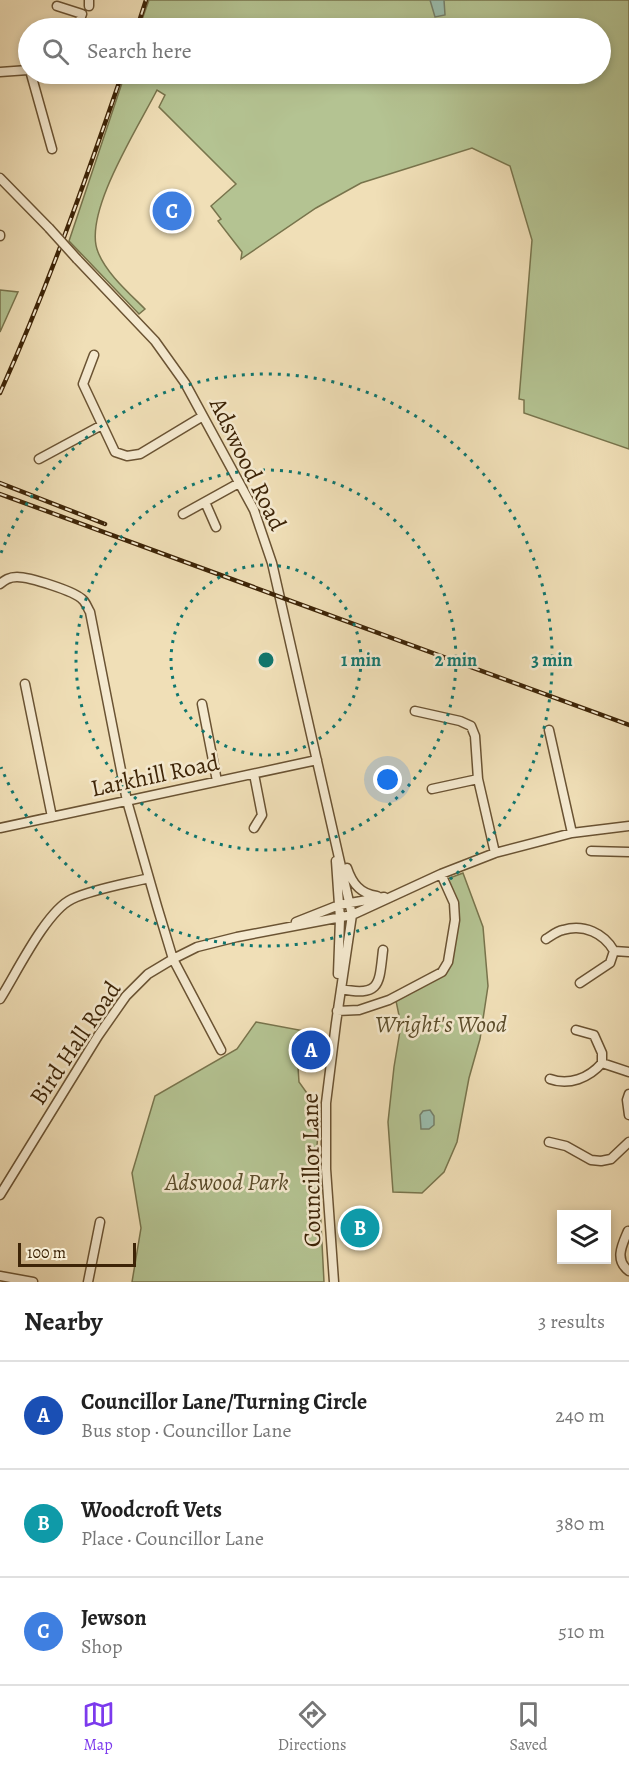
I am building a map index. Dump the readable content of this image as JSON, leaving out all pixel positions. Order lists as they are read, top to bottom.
{
  "streets": {
    "street": [
      "Adswood Road",
      "Larkhill Road",
      "Bird Hall Road",
      "Councillor Lane"
    ]
  },
  "crossings": [
    ["Adswood Road", "Larkhill Road"],
    ["Adswood Road", "Bird Hall Road"],
    ["Adswood Road", "Councillor Lane"],
    ["Bird Hall Road", "Councillor Lane"]
  ],
  "parks": ["Wright's Wood", "Adswood Park"],
  "scale_bar": "100 m",
  "page": {
    "search": "Search here",
    "pins": ["C", "A", "B"],
    "scale": "100 m",
    "heading": ["Nearby", "3 results"],
    "list": [
      {
        "mark": "A",
        "name": "Councillor Lane/Turning Circle",
        "note": "Bus stop · Councillor Lane",
        "value": "240 m"
      },
      {
        "mark": "B",
        "name": "Woodcroft Vets",
        "note": "Place · Councillor Lane",
        "value": "380 m"
      },
      {
        "mark": "C",
        "name": "Jewson",
        "note": "Shop",
        "value": "510 m"
      }
    ],
    "nav": ["Map", "Directions", "Saved"]
  },
  "rings": ["1 min", "2 min", "3 min"]
}
